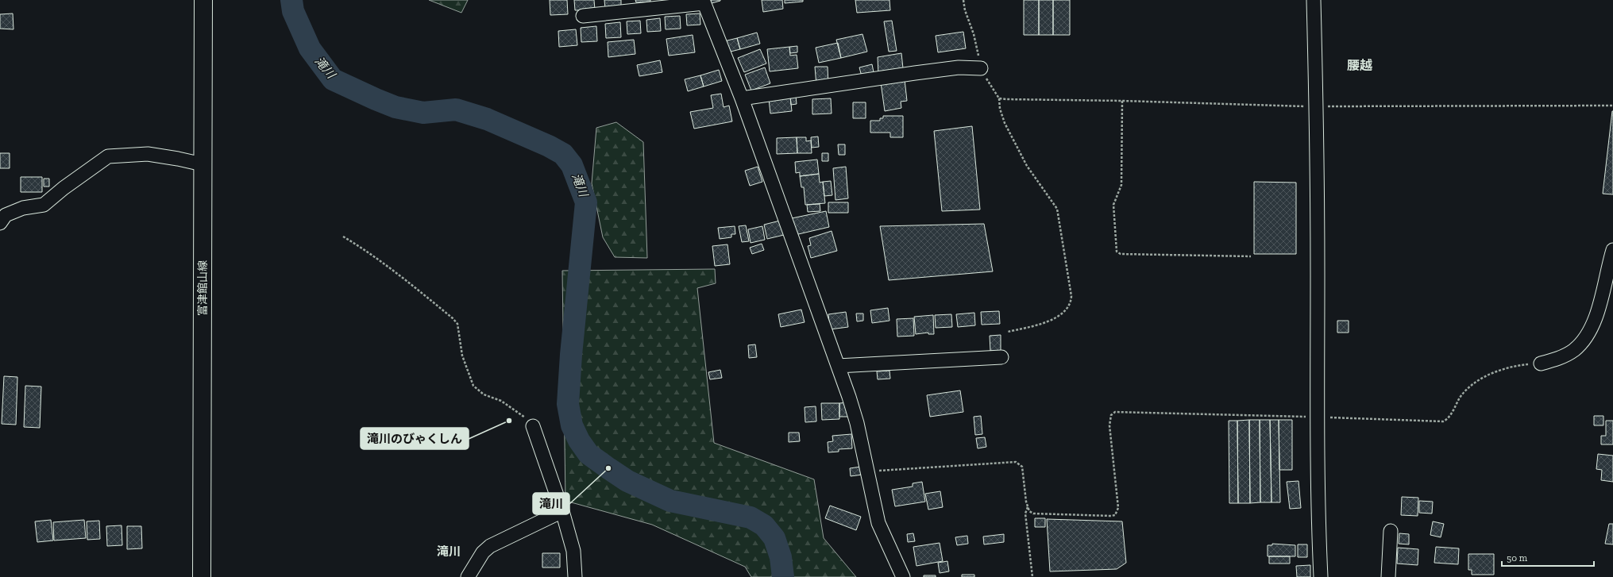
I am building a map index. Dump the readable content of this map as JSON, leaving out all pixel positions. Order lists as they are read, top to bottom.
{
  "streets": {
    "main road": ["富津館山線"]
  },
  "districts": ["腰越", "滝川"],
  "water": ["滝川"],
  "places": ["滝川のびゃくしん", "滝川"],
  "scale_bar": "50 m"
}
